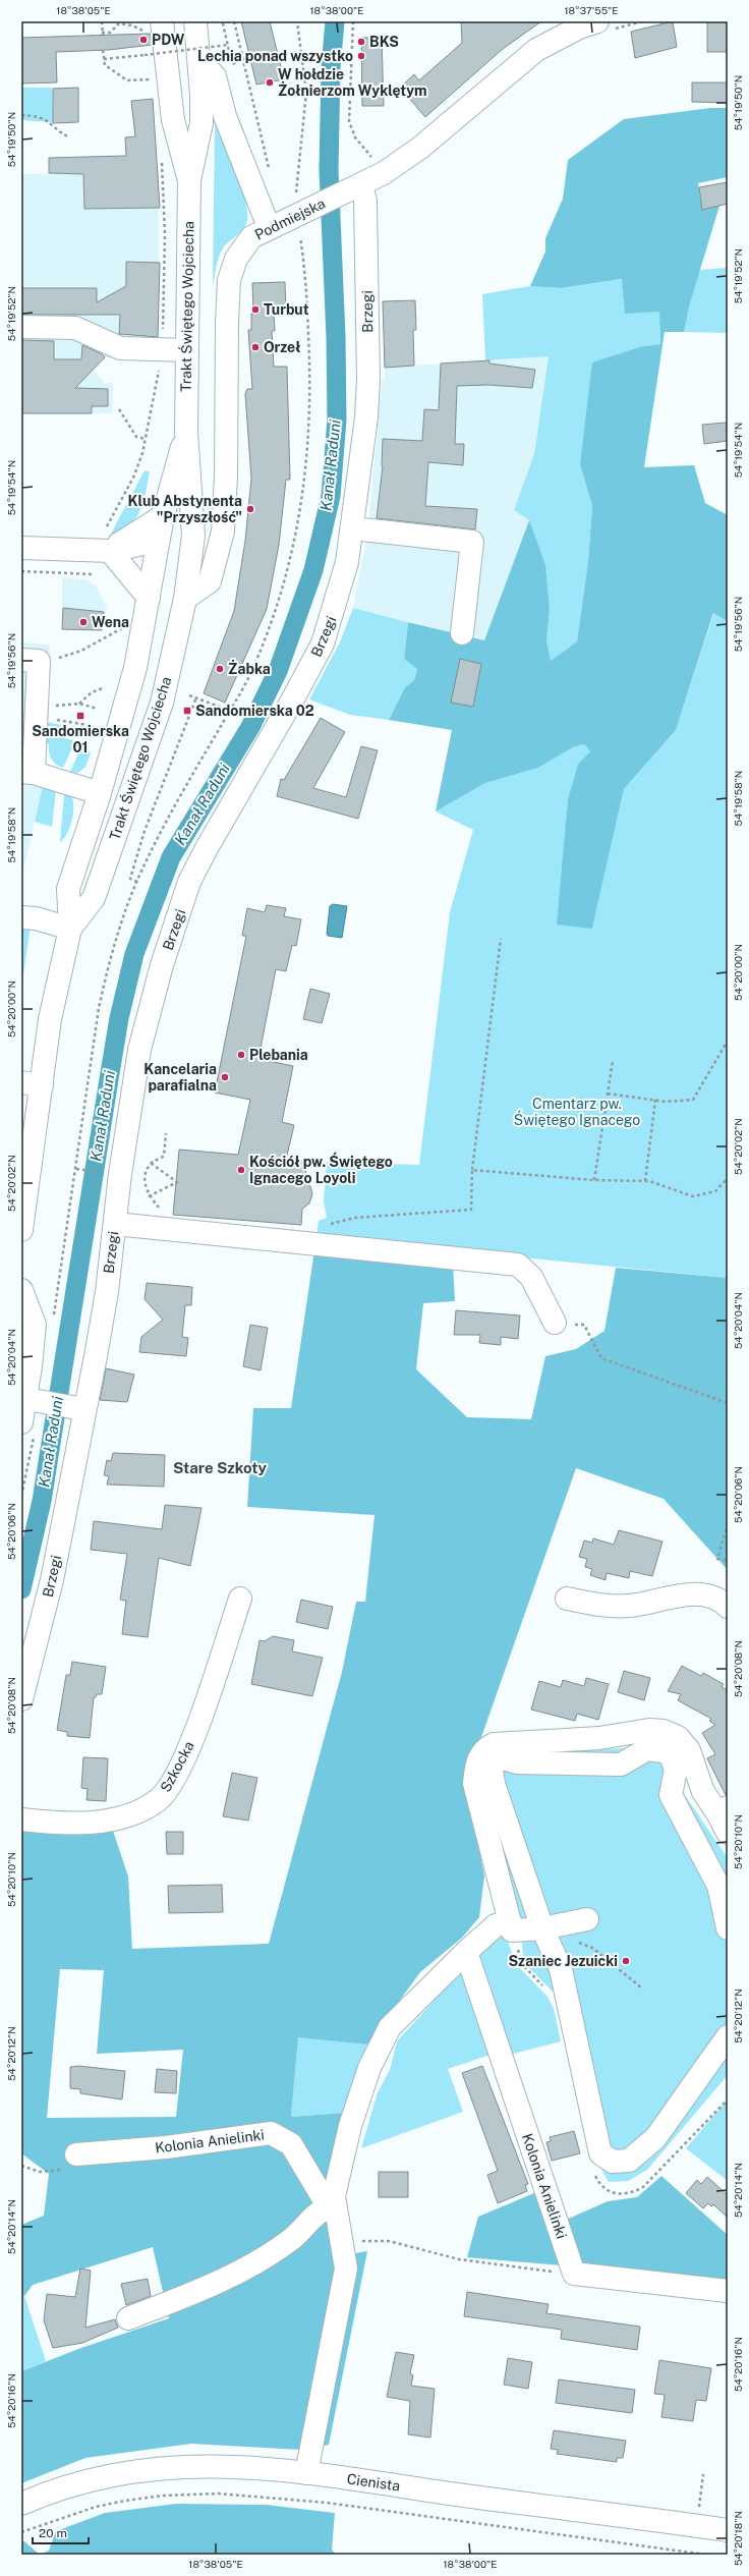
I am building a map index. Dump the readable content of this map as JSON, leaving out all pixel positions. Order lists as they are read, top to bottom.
{
  "streets": {
    "street": [
      "Podmiejska",
      "Trakt Świętego Wojciecha",
      "Brzegi",
      "Szkocka",
      "Kolonia Anielinki",
      "Cienista"
    ]
  },
  "crossings": [
    ["Podmiejska", "Trakt Świętego Wojciecha"],
    ["Podmiejska", "Brzegi"],
    ["Kolonia Anielinki", "Cienista"]
  ],
  "districts": ["Stare Szkoty"],
  "water": ["Kanał Raduni"],
  "parks": ["Cmentarz pw. Świętego Ignacego"],
  "places": {
    "other": [
      "PDW",
      "BKS",
      "Lechia ponad wszystko",
      "W hołdzie Żołnierzom Wyklętym",
      "Turbut",
      "Orzeł",
      "Klub Abstynenta \"Przyszłość\"",
      "Wena",
      "Żabka",
      "Plebania",
      "Kancelaria parafialna",
      "Kościół pw. Świętego Ignacego Loyoli",
      "Szaniec Jezuicki"
    ],
    "transit": ["Sandomierska 02", "Sandomierska 01"]
  },
  "scale_bar": "20 m",
  "coordinates": [
    "18°38'05\"E",
    "18°38'00\"E",
    "18°37'55\"E",
    "54°19'50\"N",
    "54°19'52\"N",
    "54°19'54\"N",
    "54°19'56\"N",
    "54°19'58\"N",
    "54°20'00\"N",
    "54°20'02\"N",
    "54°20'04\"N",
    "54°20'06\"N",
    "54°20'08\"N",
    "54°20'10\"N",
    "54°20'12\"N",
    "54°20'14\"N",
    "54°20'16\"N",
    "54°20'18\"N"
  ]
}
